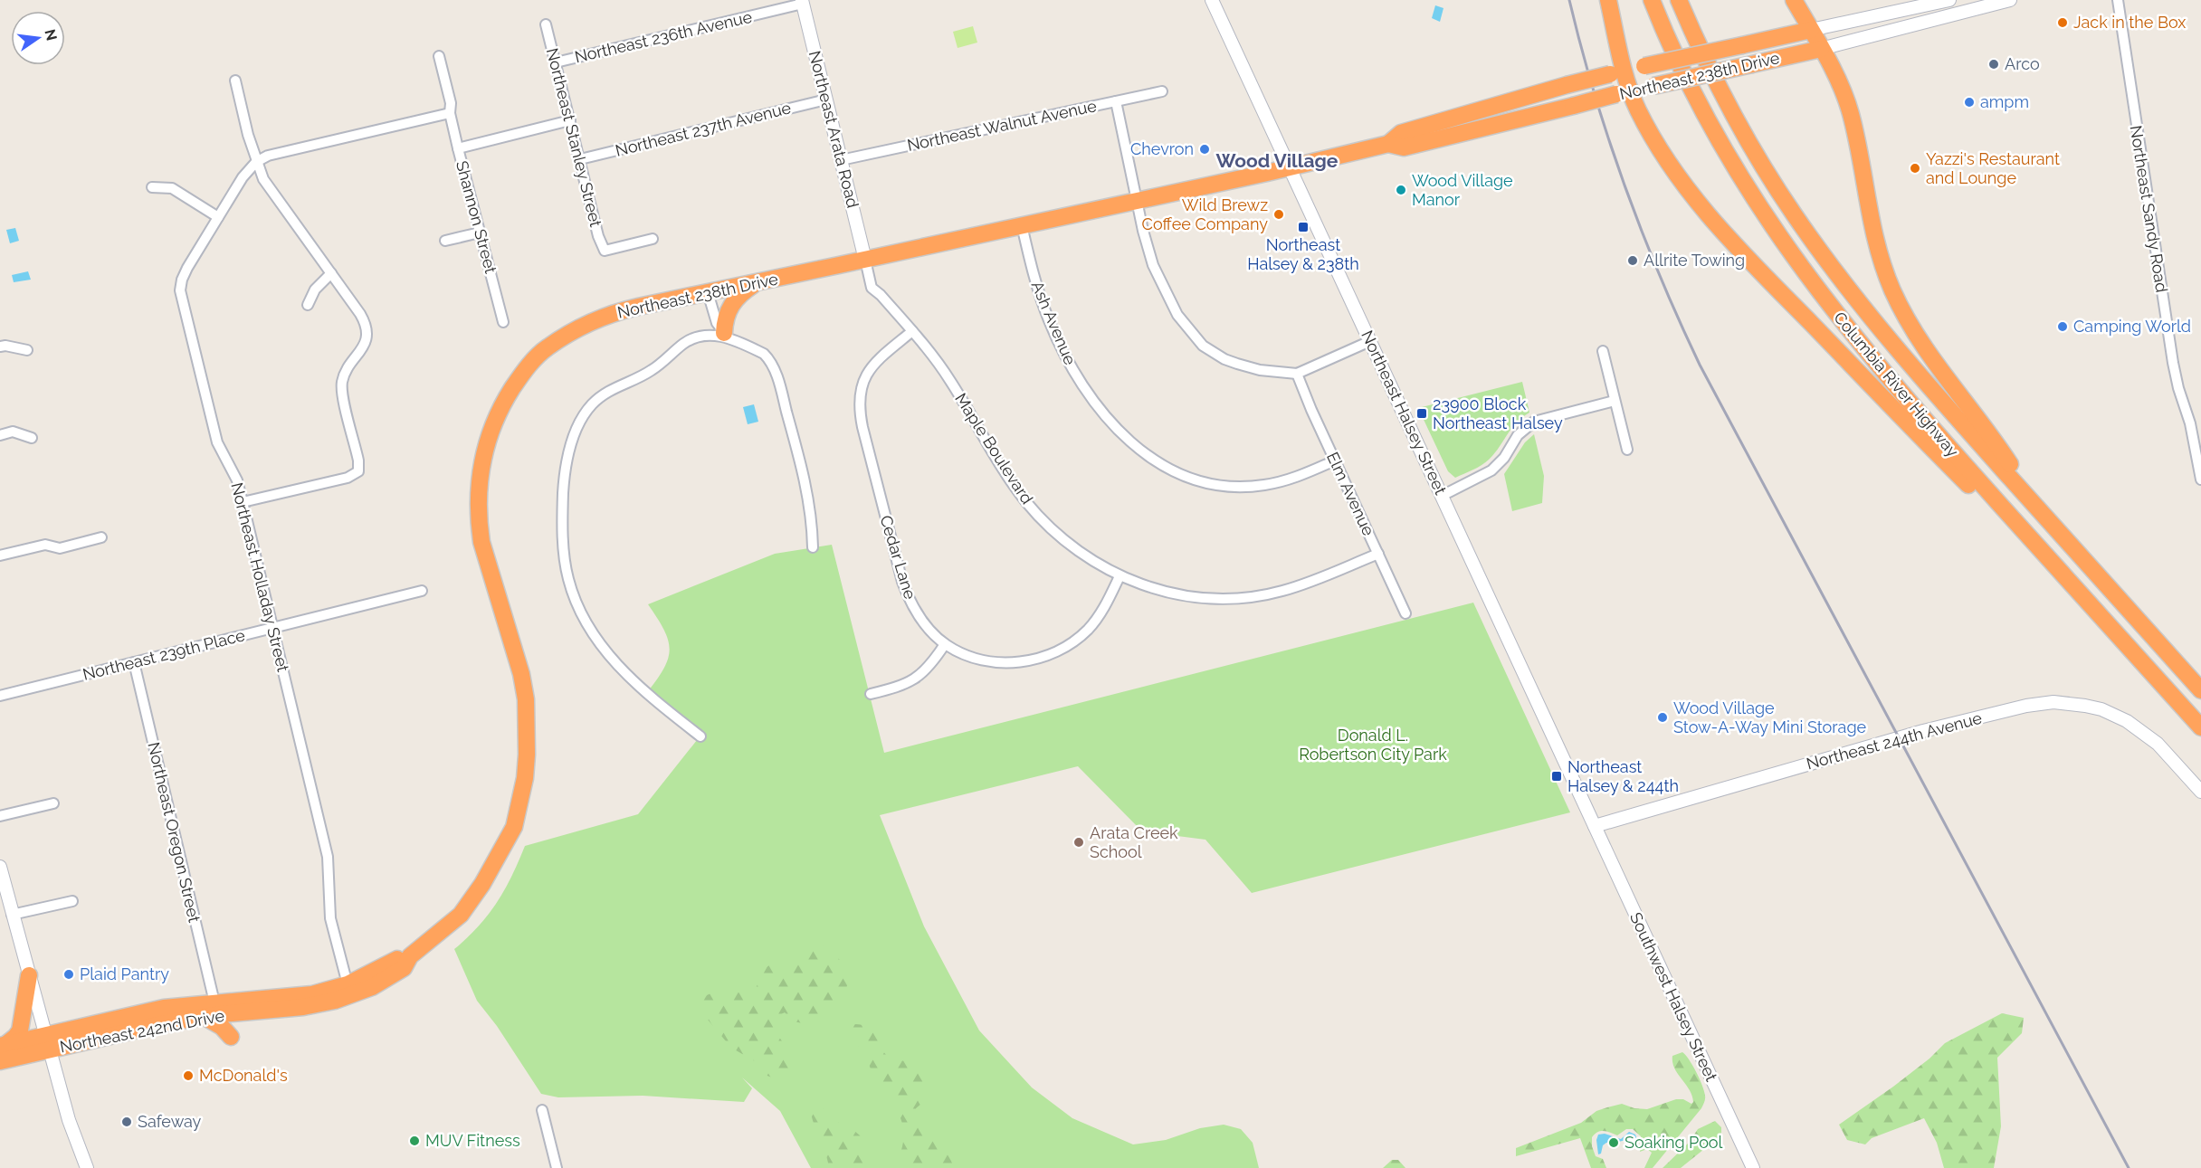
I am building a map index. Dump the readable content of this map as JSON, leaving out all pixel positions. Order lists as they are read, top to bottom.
{
  "streets": {
    "highway": ["Northeast 238th Drive", "Columbia River Highway", "Northeast 242nd Drive"],
    "street": [
      "Northeast 236th Avenue",
      "Northeast Walnut Avenue",
      "Northeast 237th Avenue",
      "Northeast Arata Road",
      "Northeast Stanley Street",
      "Northeast Sandy Road",
      "Shannon Street",
      "Ash Avenue",
      "Northeast Halsey Street",
      "Maple Boulevard",
      "Elm Avenue",
      "Cedar Lane",
      "Northeast Holladay Street",
      "Northeast 239th Place",
      "Northeast 244th Avenue",
      "Northeast Oregon Street",
      "Southwest Halsey Street"
    ]
  },
  "crossings": [
    ["Northeast 236th Avenue", "Northeast Arata Road"],
    ["Northeast 236th Avenue", "Northeast Stanley Street"],
    ["Northeast 238th Drive", "Northeast Arata Road"],
    ["Northeast 238th Drive", "Ash Avenue"],
    ["Northeast 238th Drive", "Northeast Halsey Street"],
    ["Northeast 238th Drive", "Maple Boulevard"],
    ["Northeast 238th Drive", "Northeast Holladay Street"],
    ["Northeast 238th Drive", "Northeast 242nd Drive"],
    ["Northeast Walnut Avenue", "Northeast Arata Road"],
    ["Northeast 237th Avenue", "Northeast Arata Road"],
    ["Northeast 237th Avenue", "Northeast Stanley Street"],
    ["Northeast Arata Road", "Maple Boulevard"],
    ["Ash Avenue", "Elm Avenue"],
    ["Northeast Halsey Street", "Northeast 244th Avenue"],
    ["Northeast Halsey Street", "Southwest Halsey Street"],
    ["Maple Boulevard", "Elm Avenue"],
    ["Maple Boulevard", "Cedar Lane"],
    ["Northeast Holladay Street", "Northeast 239th Place"],
    ["Northeast Holladay Street", "Northeast 242nd Drive"],
    ["Northeast 239th Place", "Northeast Oregon Street"],
    ["Northeast 244th Avenue", "Southwest Halsey Street"],
    ["Northeast Oregon Street", "Northeast 242nd Drive"]
  ],
  "districts": ["Wood Village"],
  "parks": ["Donald L. Robertson City Park"],
  "places": {
    "other": [
      "Jack in the Box",
      "Arco",
      "ampm",
      "Chevron",
      "Yazzi's Restaurant and Lounge",
      "Wood Village Manor",
      "Wild Brewz Coffee Company",
      "Allrite Towing",
      "Camping World",
      "Wood Village Stow-A-Way Mini Storage",
      "Arata Creek School",
      "Plaid Pantry",
      "McDonald's",
      "Safeway",
      "MUV Fitness",
      "Soaking Pool"
    ],
    "transit": ["Northeast Halsey & 238th", "23900 Block Northeast Halsey", "Northeast Halsey & 244th"]
  },
  "north": "right"
}
